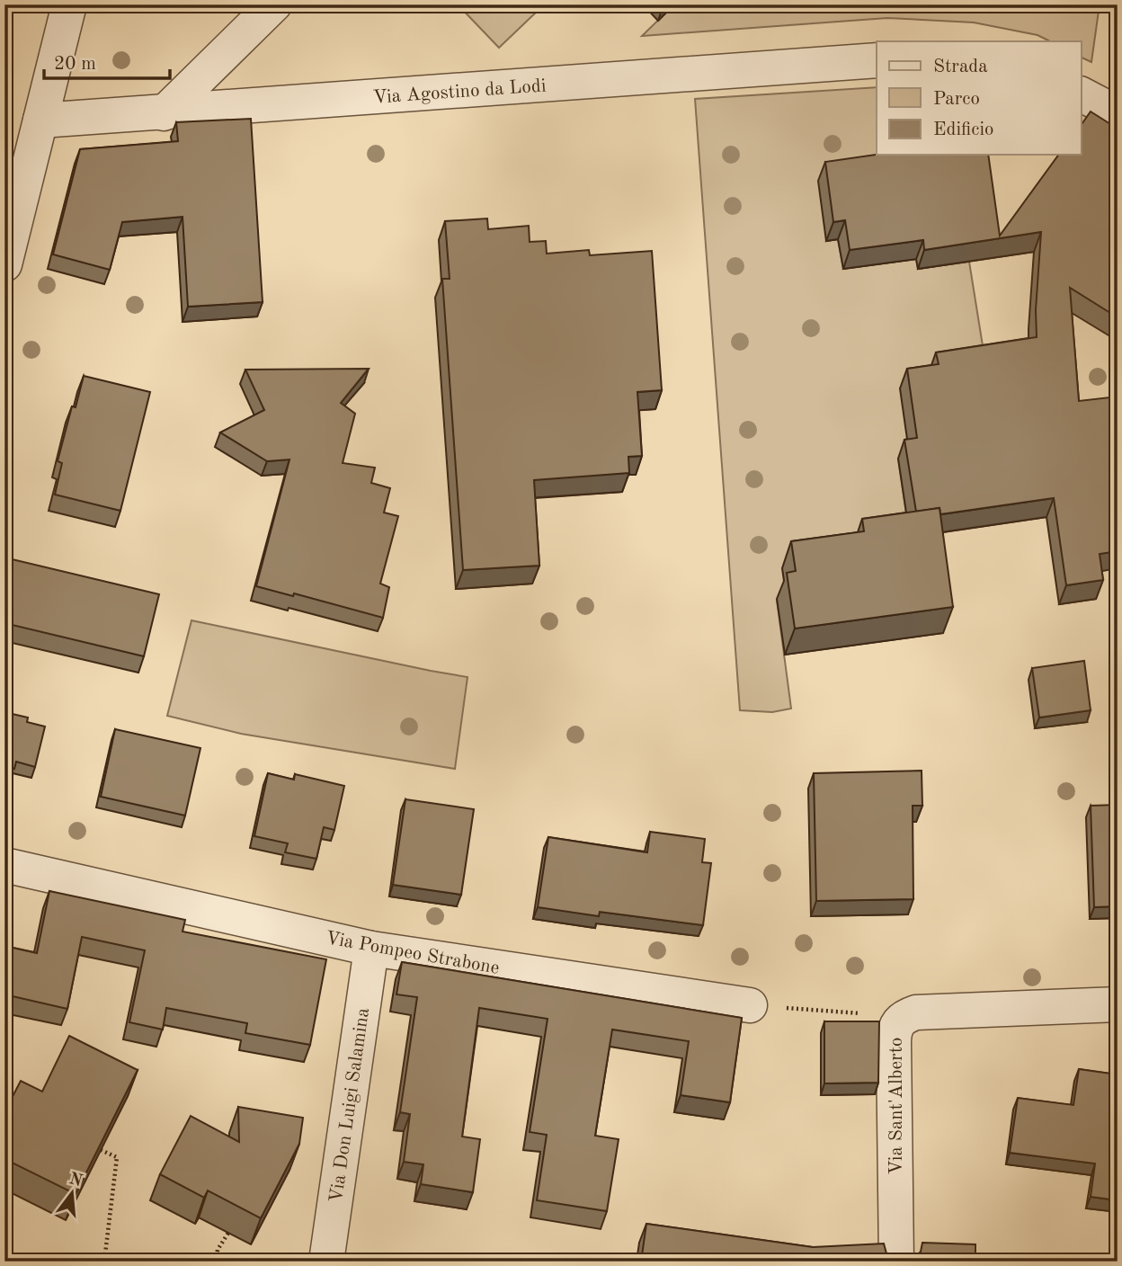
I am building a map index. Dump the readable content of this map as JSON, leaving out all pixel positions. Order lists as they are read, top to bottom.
{
  "streets": {
    "street": [
      "Via Agostino da Lodi",
      "Via Pompeo Strabone",
      "Via Don Luigi Salamina",
      "Via Sant'Alberto"
    ]
  },
  "crossings": [
    ["Via Pompeo Strabone", "Via Don Luigi Salamina"]
  ],
  "legend": ["Strada", "Parco", "Edificio"],
  "scale_bar": "20 m",
  "north": "top"
}
